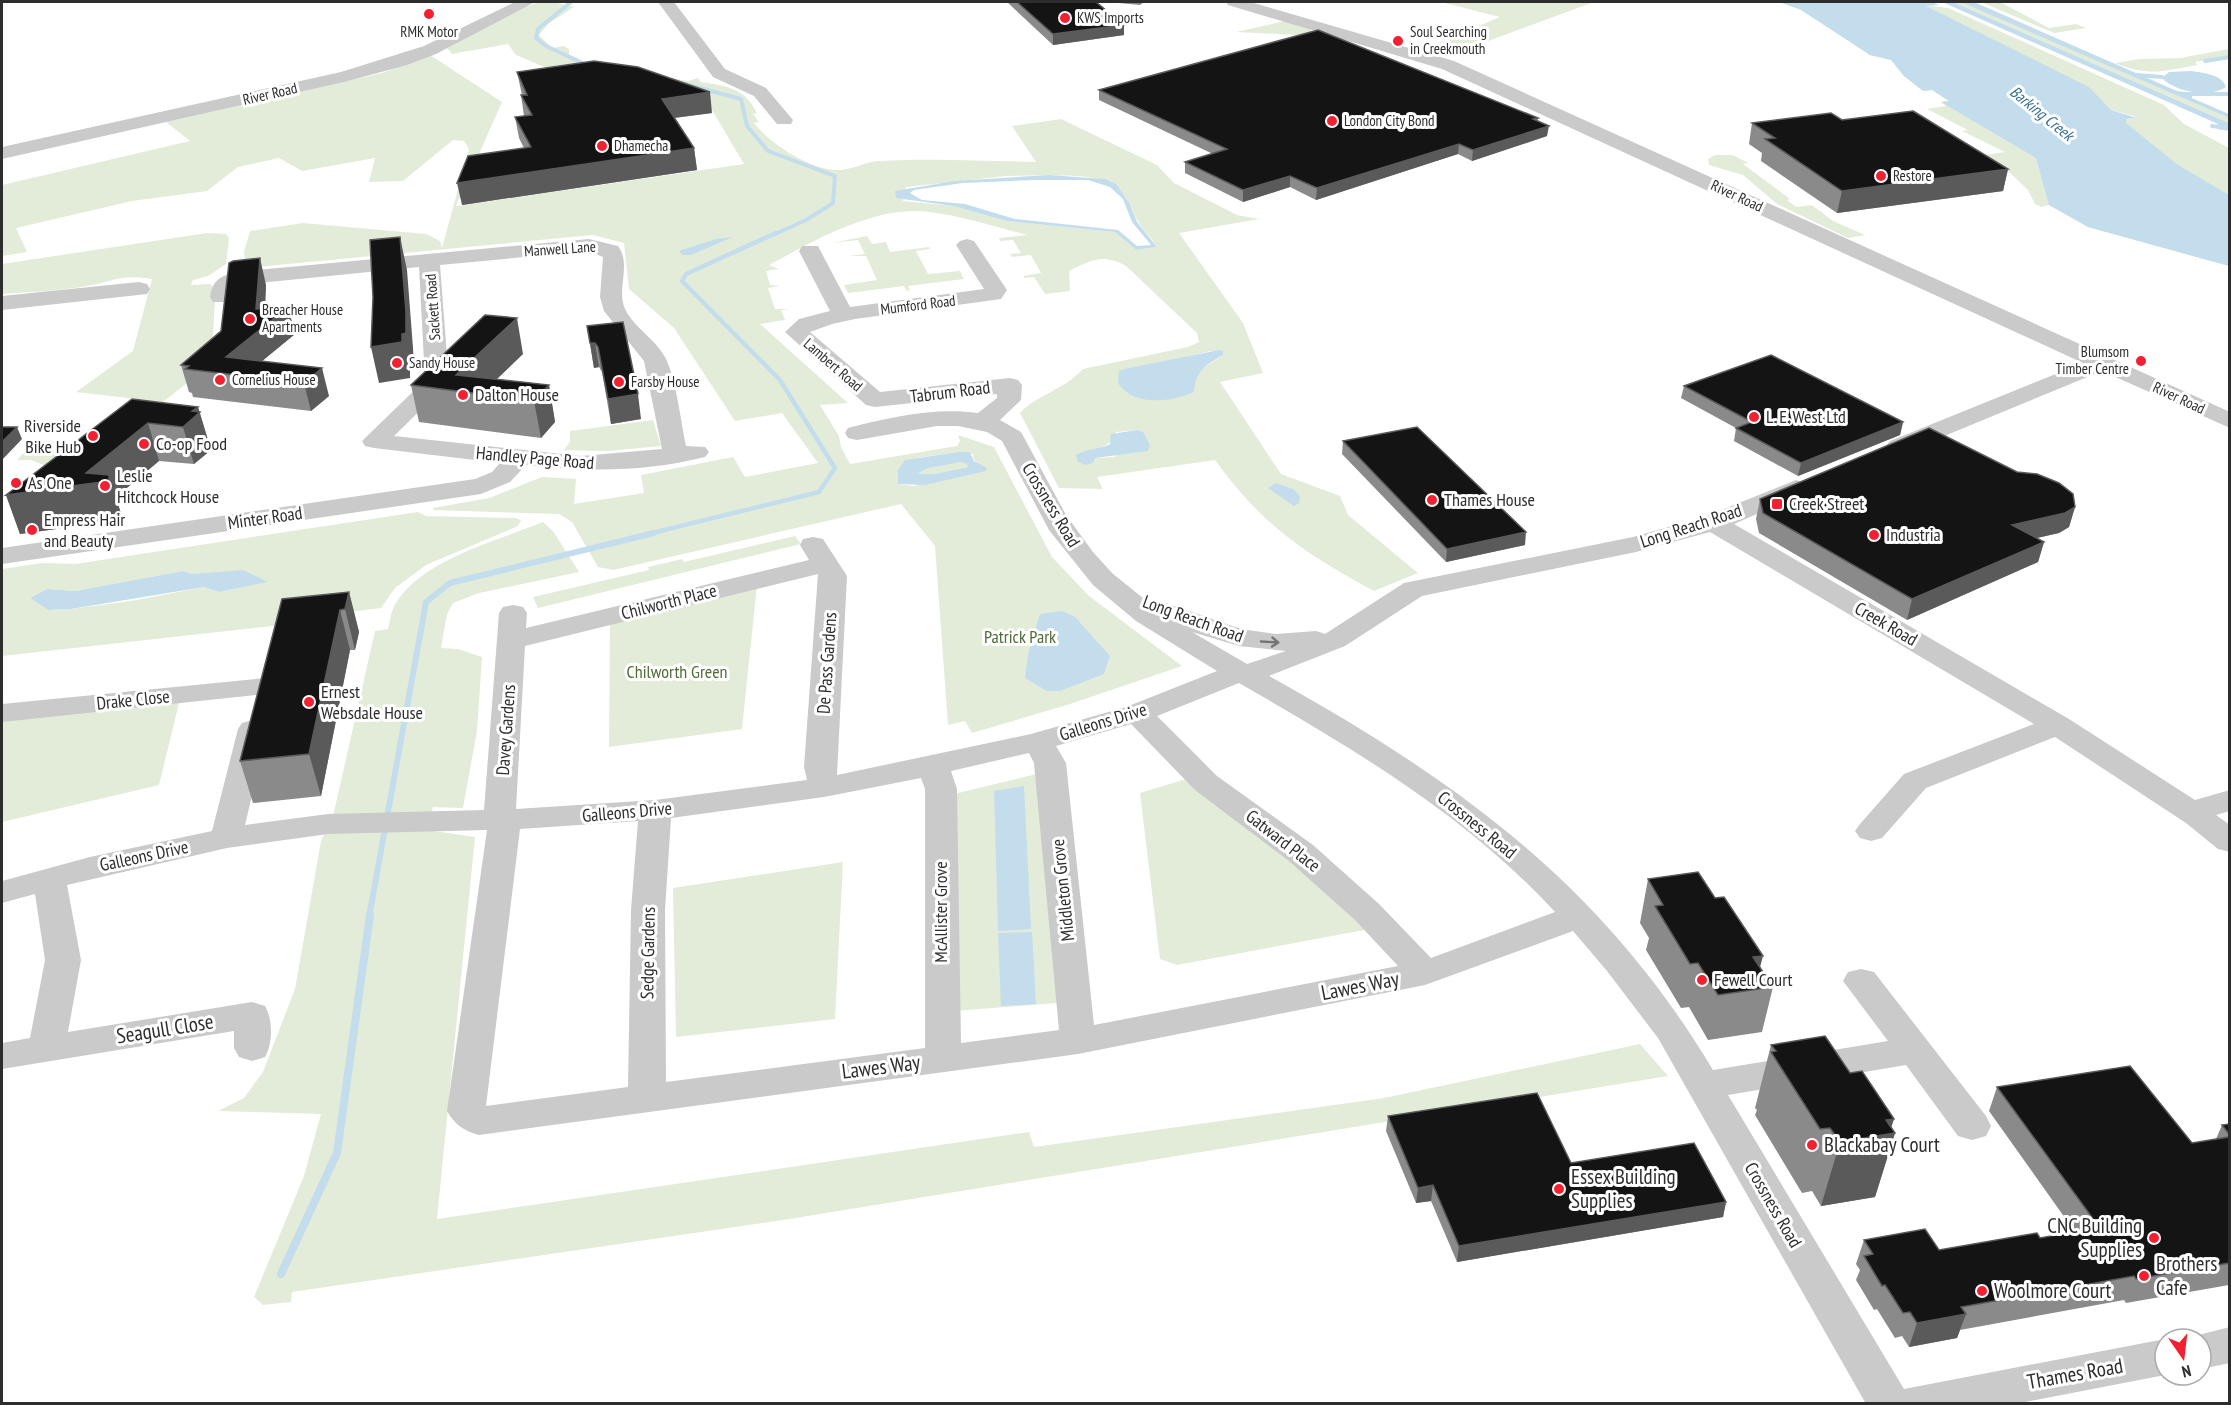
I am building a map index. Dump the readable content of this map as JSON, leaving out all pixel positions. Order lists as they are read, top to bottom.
{
  "streets": {
    "street": [
      "River Road",
      "Manwell Lane",
      "Mumford Road",
      "Sackett Road",
      "Lambert Road",
      "Tabrum Road",
      "Handley Page Road",
      "Crossness Road",
      "Minter Road",
      "Long Reach Road",
      "Chilworth Place",
      "Creek Road",
      "De Pass Gardens",
      "Drake Close",
      "Galleons Drive",
      "Davey Gardens",
      "Gatward Place",
      "Middleton Grove",
      "McAllister Grove",
      "Sedge Gardens",
      "Lawes Way",
      "Seagull Close",
      "Thames Road"
    ]
  },
  "crossings": [
    ["Manwell Lane", "Sackett Road"],
    ["Manwell Lane", "Handley Page Road"],
    ["Mumford Road", "Lambert Road"],
    ["Sackett Road", "Handley Page Road"],
    ["Lambert Road", "Tabrum Road"],
    ["Tabrum Road", "Crossness Road"],
    ["Handley Page Road", "Minter Road"],
    ["Crossness Road", "Long Reach Road"],
    ["Crossness Road", "Galleons Drive"],
    ["Crossness Road", "Lawes Way"],
    ["Long Reach Road", "Creek Road"],
    ["Long Reach Road", "Galleons Drive"],
    ["Chilworth Place", "De Pass Gardens"],
    ["Chilworth Place", "Davey Gardens"],
    ["De Pass Gardens", "Galleons Drive"],
    ["Drake Close", "Galleons Drive"],
    ["Galleons Drive", "Davey Gardens"],
    ["Galleons Drive", "Gatward Place"],
    ["Galleons Drive", "Middleton Grove"],
    ["Galleons Drive", "McAllister Grove"],
    ["Galleons Drive", "Sedge Gardens"],
    ["Galleons Drive", "Lawes Way"],
    ["Davey Gardens", "Lawes Way"],
    ["Gatward Place", "Lawes Way"],
    ["Middleton Grove", "Lawes Way"],
    ["McAllister Grove", "Lawes Way"],
    ["Sedge Gardens", "Lawes Way"]
  ],
  "water": ["Barking Creek"],
  "parks": ["Patrick Park", "Chilworth Green"],
  "places": {
    "other": [
      "RMK Motor",
      "KWS Imports",
      "Soul Searching in Creekmouth",
      "London City Bond",
      "Dhamecha",
      "Restore",
      "Breacher House Apartments",
      "Blumsom Timber Centre",
      "Sandy House",
      "Cornelius House",
      "Farsby House",
      "Dalton House",
      "L. E. West Ltd",
      "Riverside Bike Hub",
      "Co-op Food",
      "As One",
      "Leslie Hitchcock House",
      "Thames House",
      "Empress Hair and Beauty",
      "Industria",
      "Ernest Websdale House",
      "Fewell Court",
      "Blackabay Court",
      "Essex Building Supplies",
      "CNC Building Supplies",
      "Brothers Cafe",
      "Woolmore Court"
    ],
    "transit": ["Creek Street"]
  },
  "north": "bottom"
}
